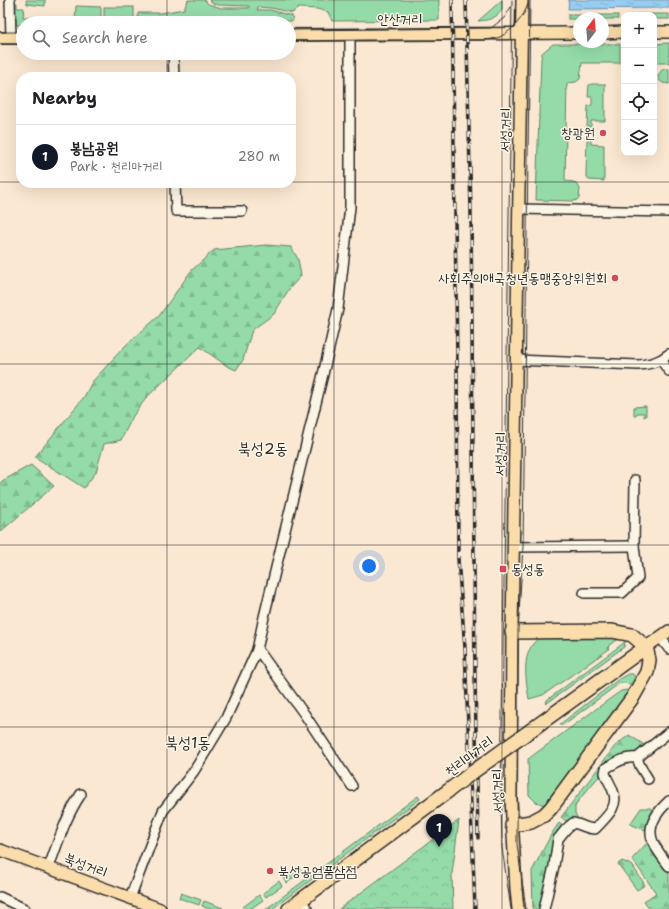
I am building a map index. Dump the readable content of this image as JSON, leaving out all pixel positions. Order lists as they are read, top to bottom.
{
  "streets": {
    "highway": ["천리마거리"],
    "main road": ["안산거리", "서성거리", "북성거리"]
  },
  "crossings": [
    ["안산거리", "서성거리"]
  ],
  "districts": ["북성2동", "북성1동"],
  "places": {
    "other": ["창광원", "사회주의애국청년동맹중앙위원회", "북성공엄품삼점"],
    "transit": ["동성동"]
  },
  "north": "top",
  "page": {
    "map_buttons": ["+", "−"],
    "search": "Search here",
    "heading": "Nearby",
    "list": [
      {
        "mark": "1",
        "name": "봉남공원",
        "note": "Park · 천리마거리",
        "value": "280 m"
      }
    ],
    "pins": "1"
  }
}
